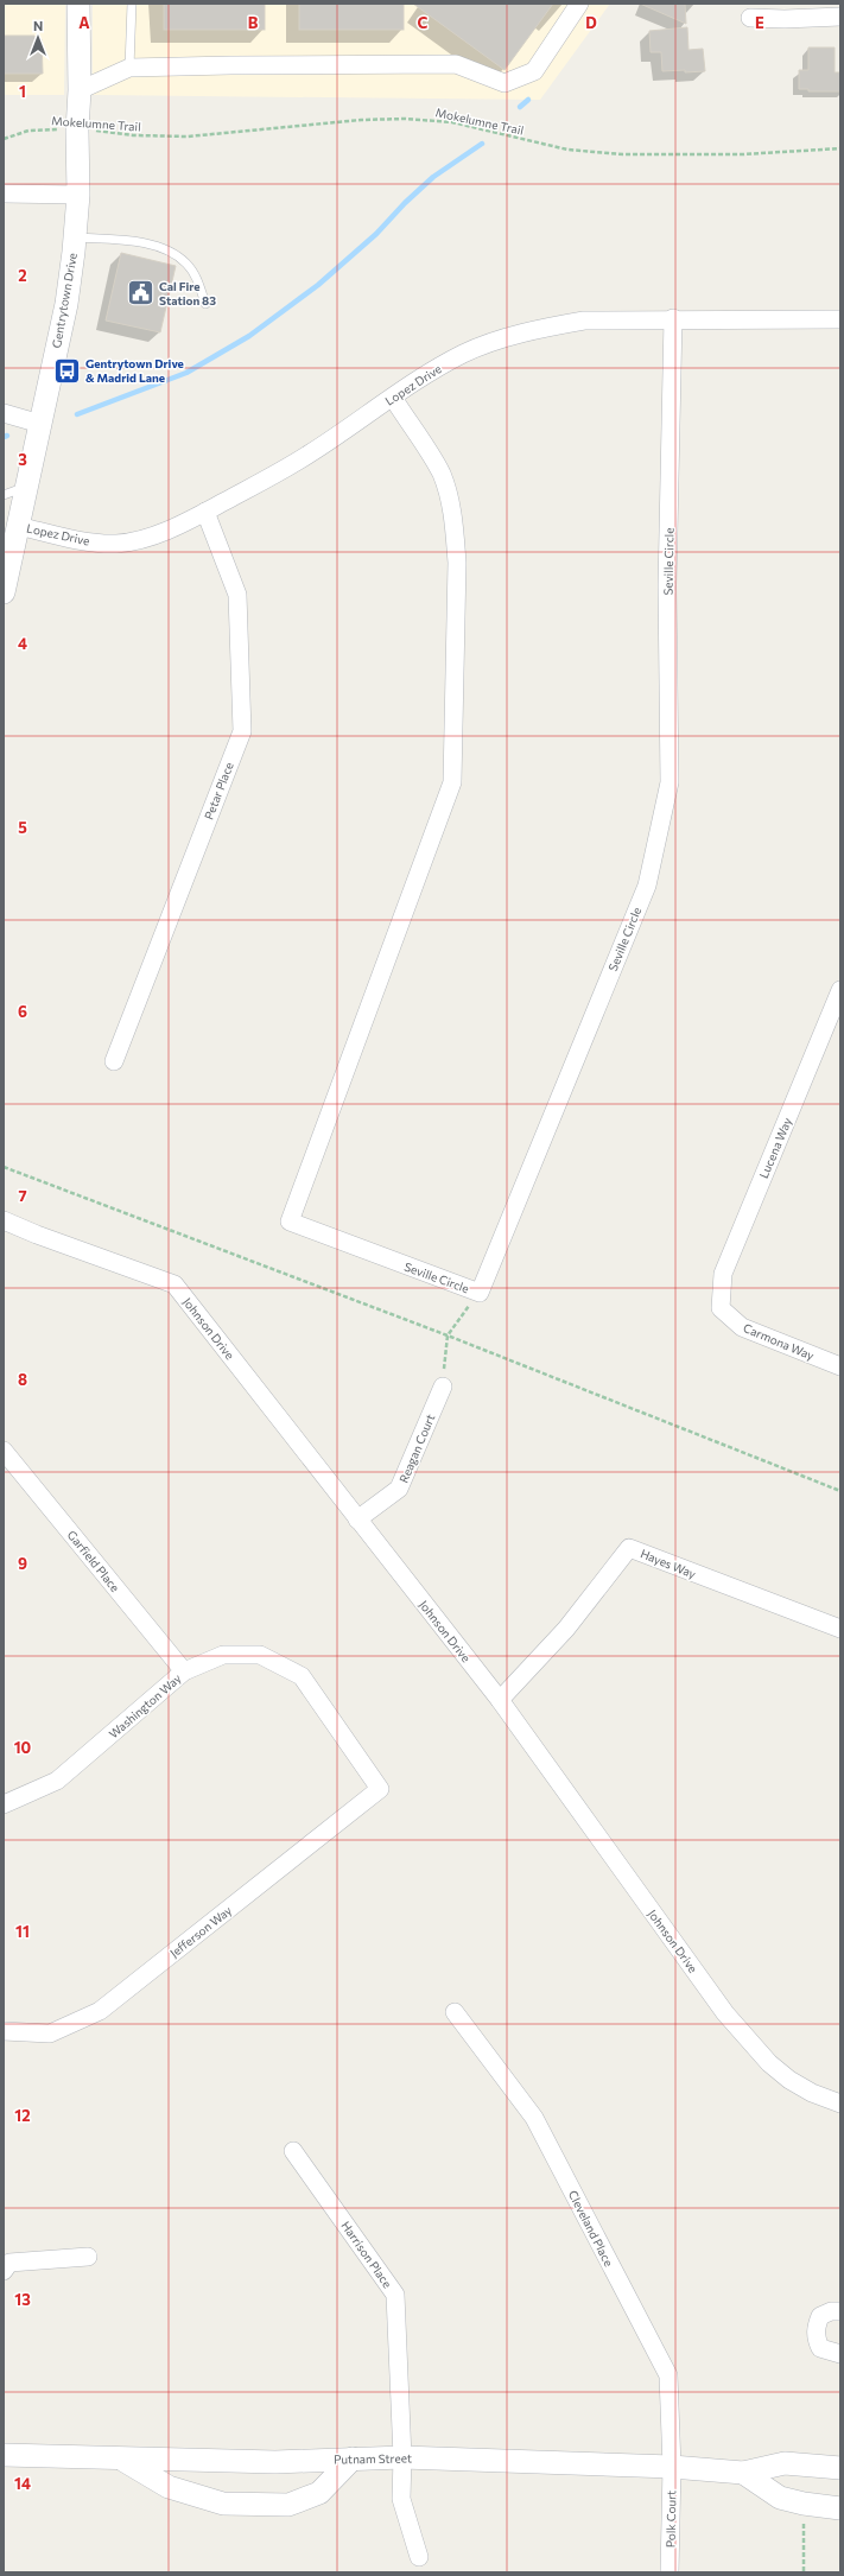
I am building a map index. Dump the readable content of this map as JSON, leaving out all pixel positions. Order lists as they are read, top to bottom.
{
  "streets": {
    "street": [
      "Gentrytown Drive",
      "Lopez Drive",
      "Seville Circle",
      "Petar Place",
      "Lucena Way",
      "Johnson Drive",
      "Carmona Way",
      "Reagan Court",
      "Garfield Place",
      "Hayes Way",
      "Washington Way",
      "Jefferson Way",
      "Cleveland Place",
      "Harrison Place",
      "Putnam Street",
      "Polk Court"
    ],
    "path": ["Mokelumne Trail"]
  },
  "crossings": [
    ["Mokelumne Trail", "Gentrytown Drive"],
    ["Gentrytown Drive", "Lopez Drive"],
    ["Lopez Drive", "Seville Circle"],
    ["Lopez Drive", "Petar Place"],
    ["Lucena Way", "Carmona Way"],
    ["Johnson Drive", "Reagan Court"],
    ["Johnson Drive", "Hayes Way"],
    ["Garfield Place", "Washington Way"],
    ["Washington Way", "Jefferson Way"],
    ["Cleveland Place", "Putnam Street"],
    ["Cleveland Place", "Polk Court"],
    ["Harrison Place", "Putnam Street"],
    ["Putnam Street", "Polk Court"]
  ],
  "places": {
    "public building": ["Cal Fire Station 83"],
    "bus stop": ["Gentrytown Drive & Madrid Lane"]
  },
  "north": "top",
  "grid": {
    "columns": [
      "A",
      "B",
      "C",
      "D",
      "E"
    ],
    "rows": [
      "1",
      "2",
      "3",
      "4",
      "5",
      "6",
      "7",
      "8",
      "9",
      "10",
      "11",
      "12",
      "13",
      "14"
    ]
  }
}
